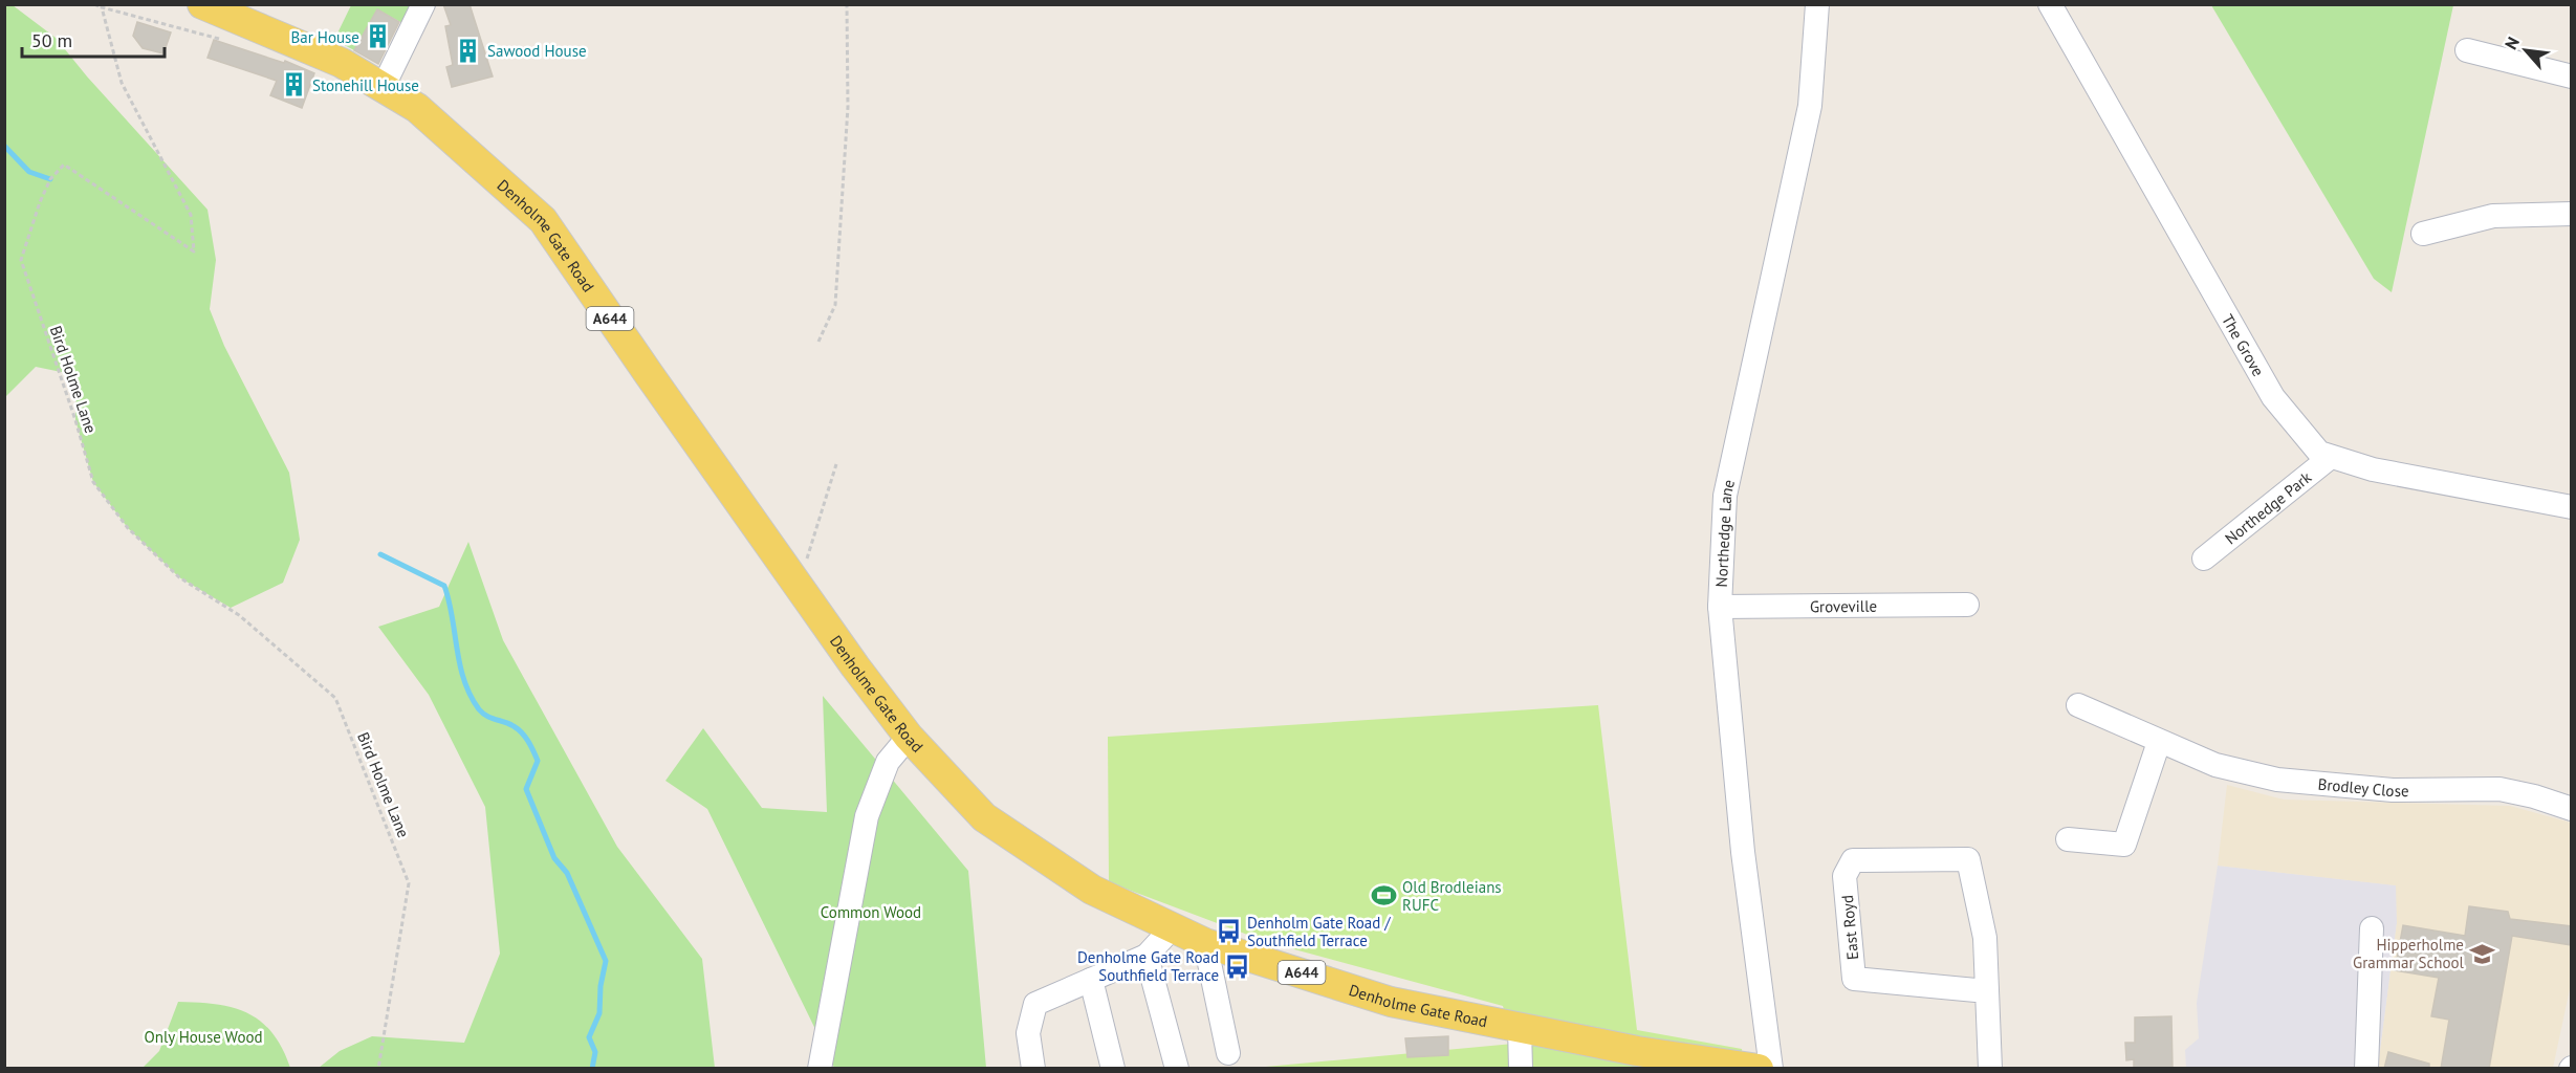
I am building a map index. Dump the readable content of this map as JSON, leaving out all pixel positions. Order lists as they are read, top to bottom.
{
  "streets": {
    "main road": ["Denholme Gate Road", "A644"],
    "street": [
      "The Grove",
      "Northedge Park",
      "Northedge Lane",
      "Groveville",
      "Brodley Close",
      "East Royd"
    ],
    "path": ["Bird Holme Lane"]
  },
  "crossings": [
    ["The Grove", "Northedge Park"],
    ["Northedge Lane", "Groveville"]
  ],
  "parks": ["Common Wood", "Only House Wood"],
  "places": {
    "building": ["Bar House", "Sawood House", "Stonehill House"],
    "sports": ["Old Brodleians RUFC"],
    "bus stop": ["Denholm Gate Road / Southfield Terrace", "Denholme Gate Road Southfield Terrace"],
    "school or university": ["Hipperholme Grammar School"]
  },
  "scale_bar": "50 m",
  "north": "top left"
}
